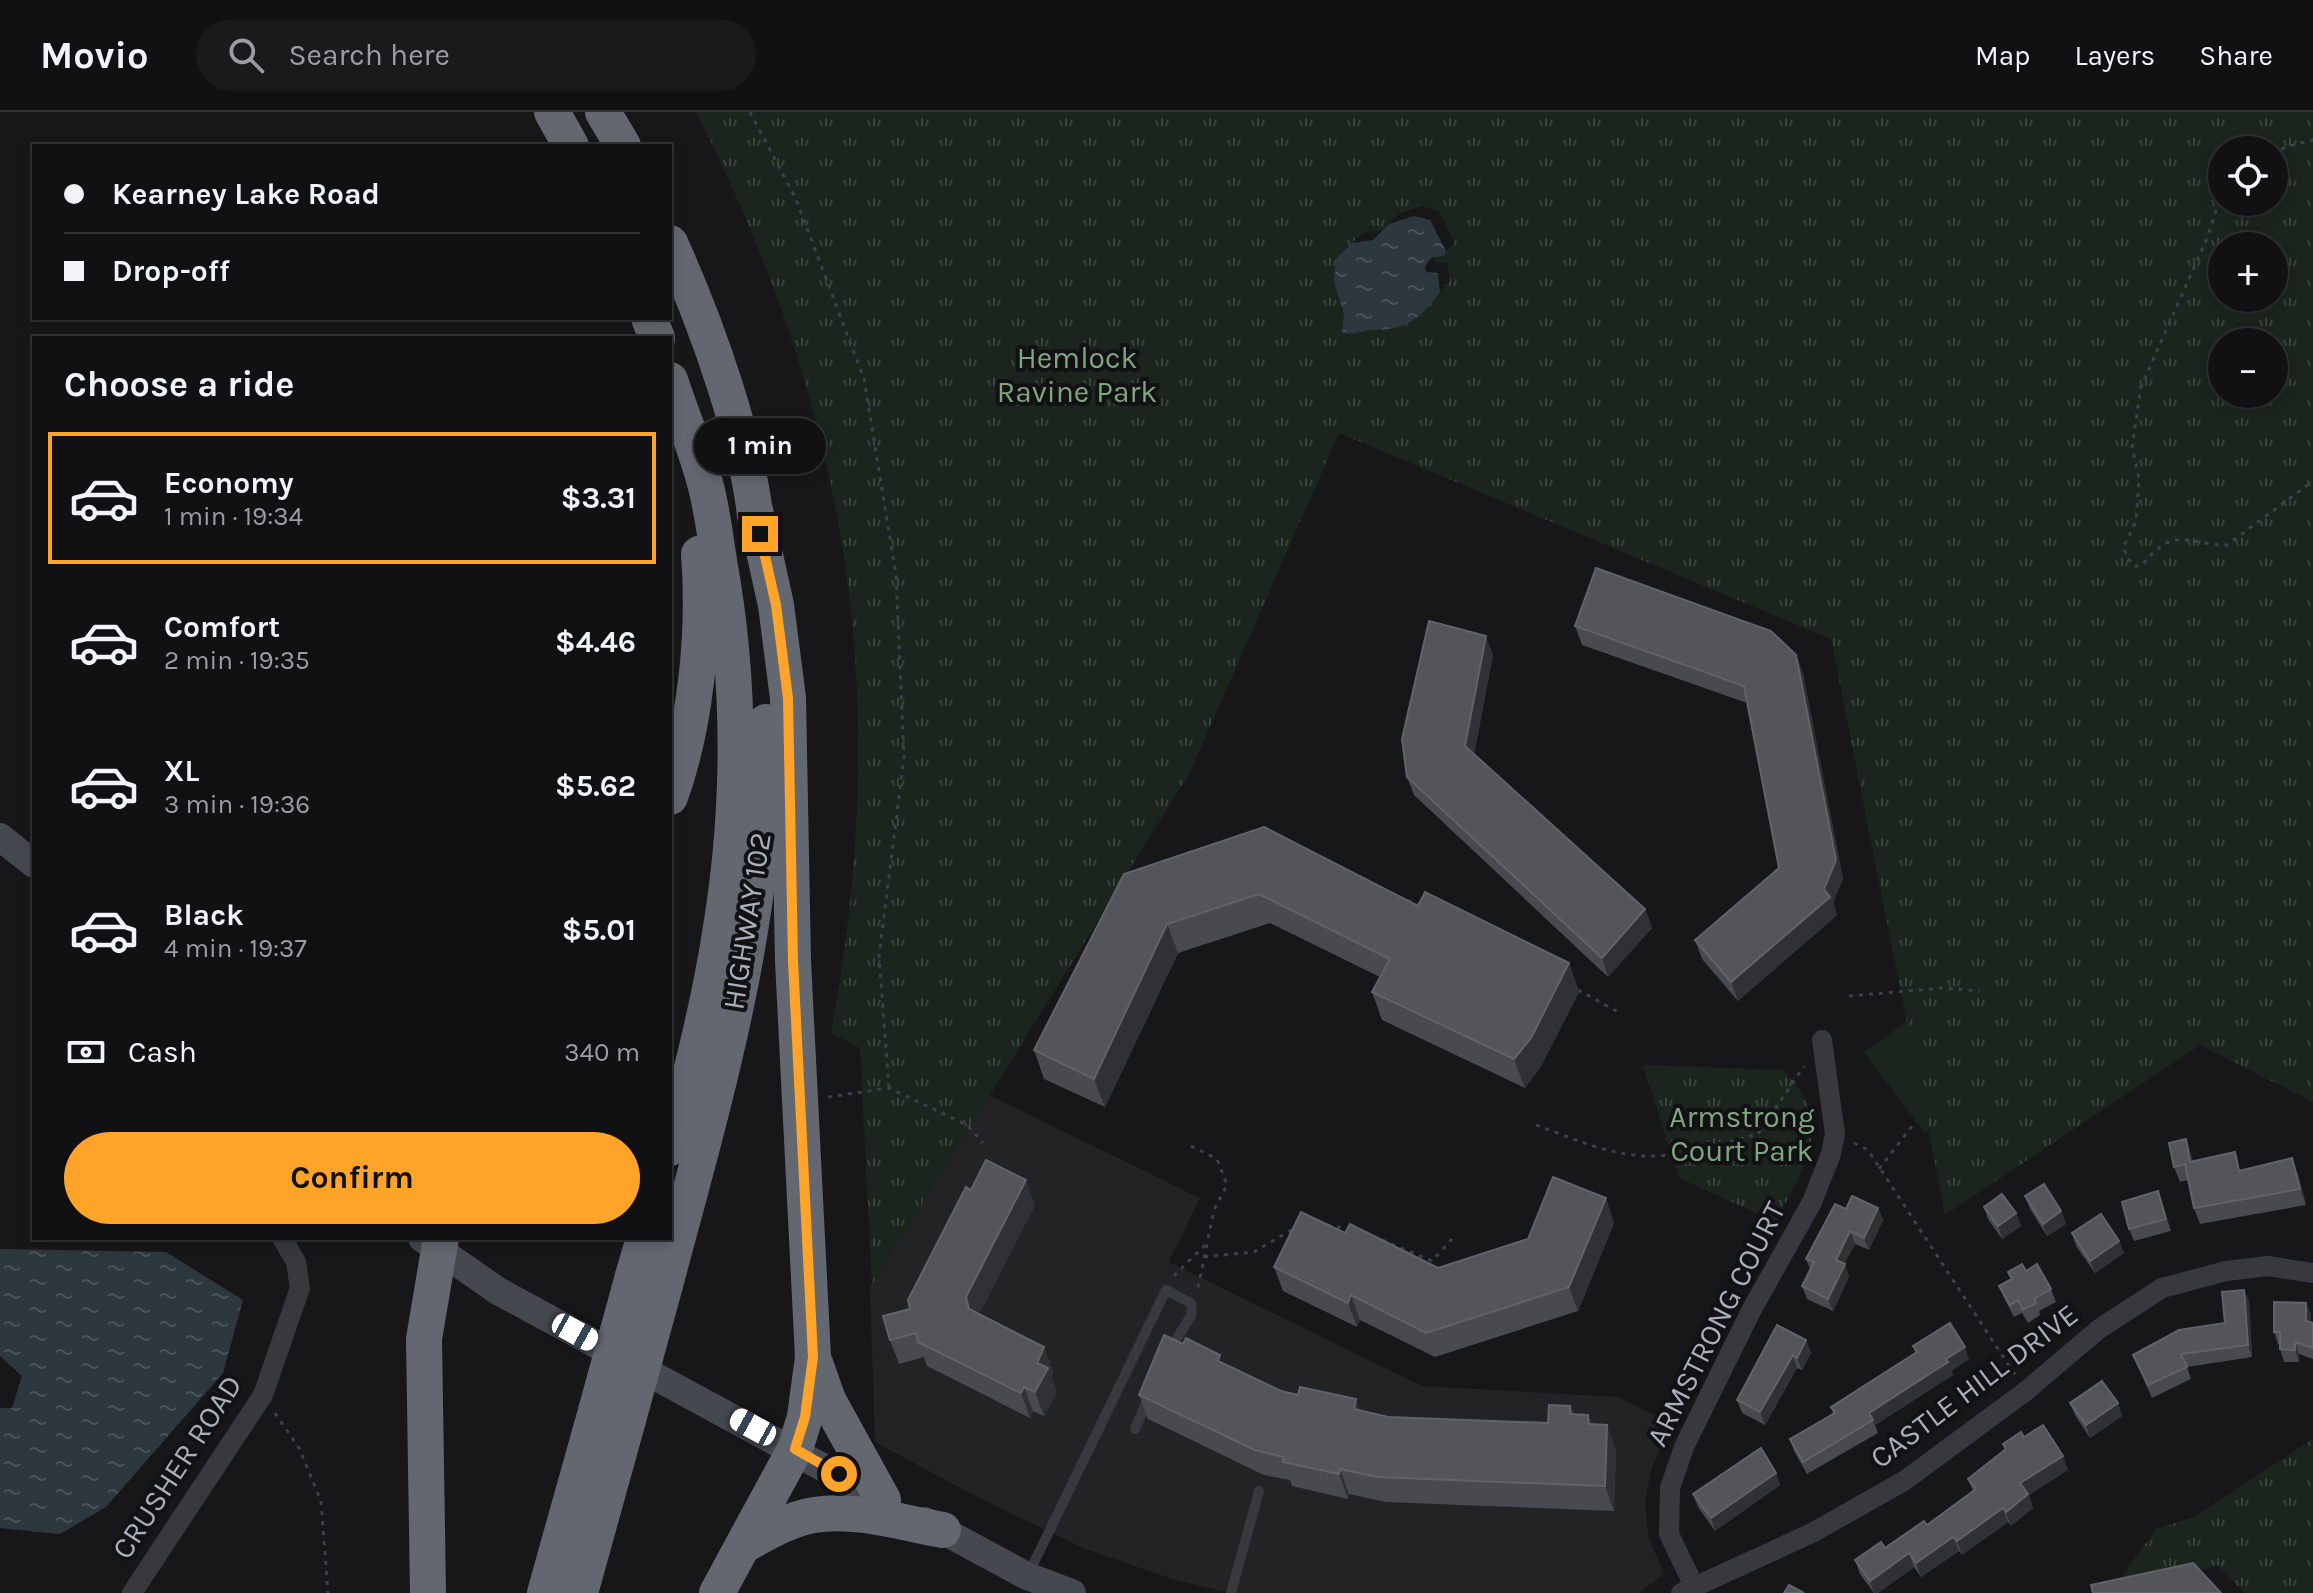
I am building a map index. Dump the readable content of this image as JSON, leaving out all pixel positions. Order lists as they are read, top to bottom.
{
  "streets": {
    "highway": ["HIGHWAY 102"],
    "street": ["ARMSTRONG COURT", "CASTLE HILL DRIVE", "CRUSHER ROAD"]
  },
  "crossings": [
    ["ARMSTRONG COURT", "CASTLE HILL DRIVE"]
  ],
  "parks": ["Hemlock Ravine Park", "Armstrong Court Park"],
  "page": {
    "header": "Movio",
    "search": "Search here",
    "nav": ["Map", "Layers", "Share"],
    "map_buttons": ["+", "−"],
    "banner": ["Kearney Lake Road", "Drop-off"],
    "heading": "Choose a ride",
    "bubble": "1 min",
    "list": [
      {
        "name": "Economy",
        "note": "1 min · 19:34",
        "value": "$3.31"
      },
      {
        "name": "Comfort",
        "note": "2 min · 19:35",
        "value": "$4.46"
      },
      {
        "name": "XL",
        "note": "3 min · 19:36",
        "value": "$5.62"
      },
      {
        "name": "Black",
        "note": "4 min · 19:37",
        "value": "$5.01"
      }
    ],
    "pay": ["Cash", "340 m"],
    "buttons": "Confirm"
  }
}
